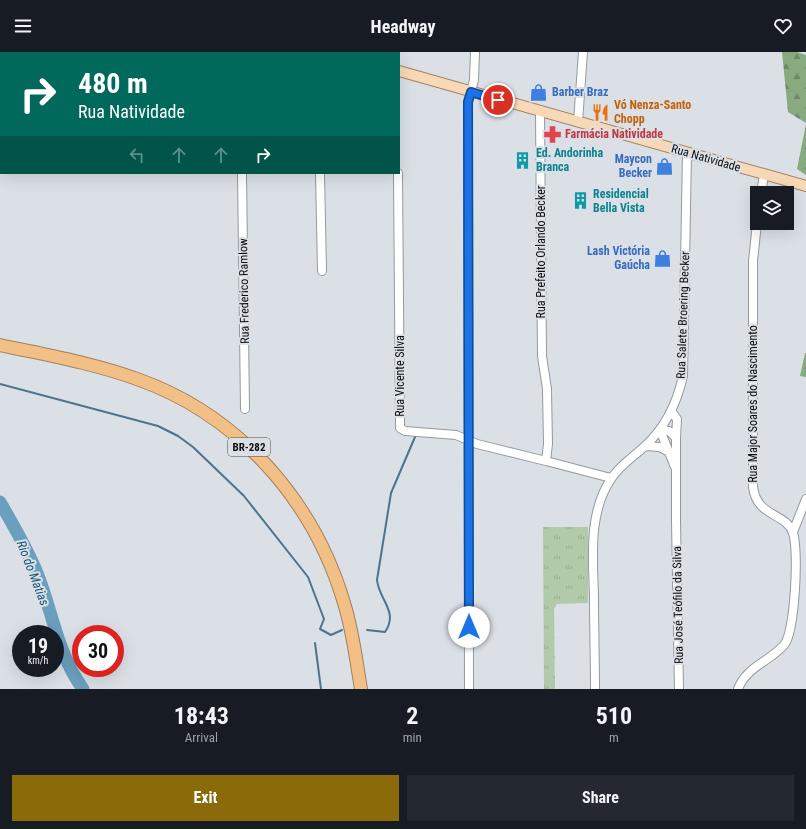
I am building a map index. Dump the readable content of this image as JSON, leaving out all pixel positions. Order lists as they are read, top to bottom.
{
  "streets": {
    "highway": ["BR-282"],
    "main road": ["Rua Natividade"],
    "street": [
      "Rua Prefeito Orlando Becker",
      "Rua Frederico Ramlow",
      "Rua Salete Broering Becker",
      "Rua Vicente Silva",
      "Rua Major Soares do Nascimento",
      "Rua José Teófilo da Silva"
    ]
  },
  "crossings": [
    ["Rua Natividade", "Rua Prefeito Orlando Becker"],
    ["Rua Natividade", "Rua Salete Broering Becker"],
    ["Rua Prefeito Orlando Becker", "Rua Vicente Silva"],
    ["Rua Salete Broering Becker", "Rua Vicente Silva"],
    ["Rua Salete Broering Becker", "Rua José Teófilo da Silva"]
  ],
  "water": ["Rio do Matias"],
  "places": {
    "shop": ["Barber Braz", "Maycon Becker", "Lash Victória Gaúcha"],
    "restaurant": ["Vó Nenza-Santo Chopp"],
    "pharmacy": ["Farmácia Natividade"],
    "building": ["Ed. Andorinha Branca", "Residencial Bella Vista"]
  },
  "page": {
    "header": "Headway",
    "turn": ["480 m", "Rua Natividade"],
    "speed": "19 km/h",
    "limit": "30",
    "eta": [
      "18:43",
      "Arrival",
      "2",
      "min",
      "510",
      "m"
    ],
    "buttons": ["Exit", "Share"]
  }
}
